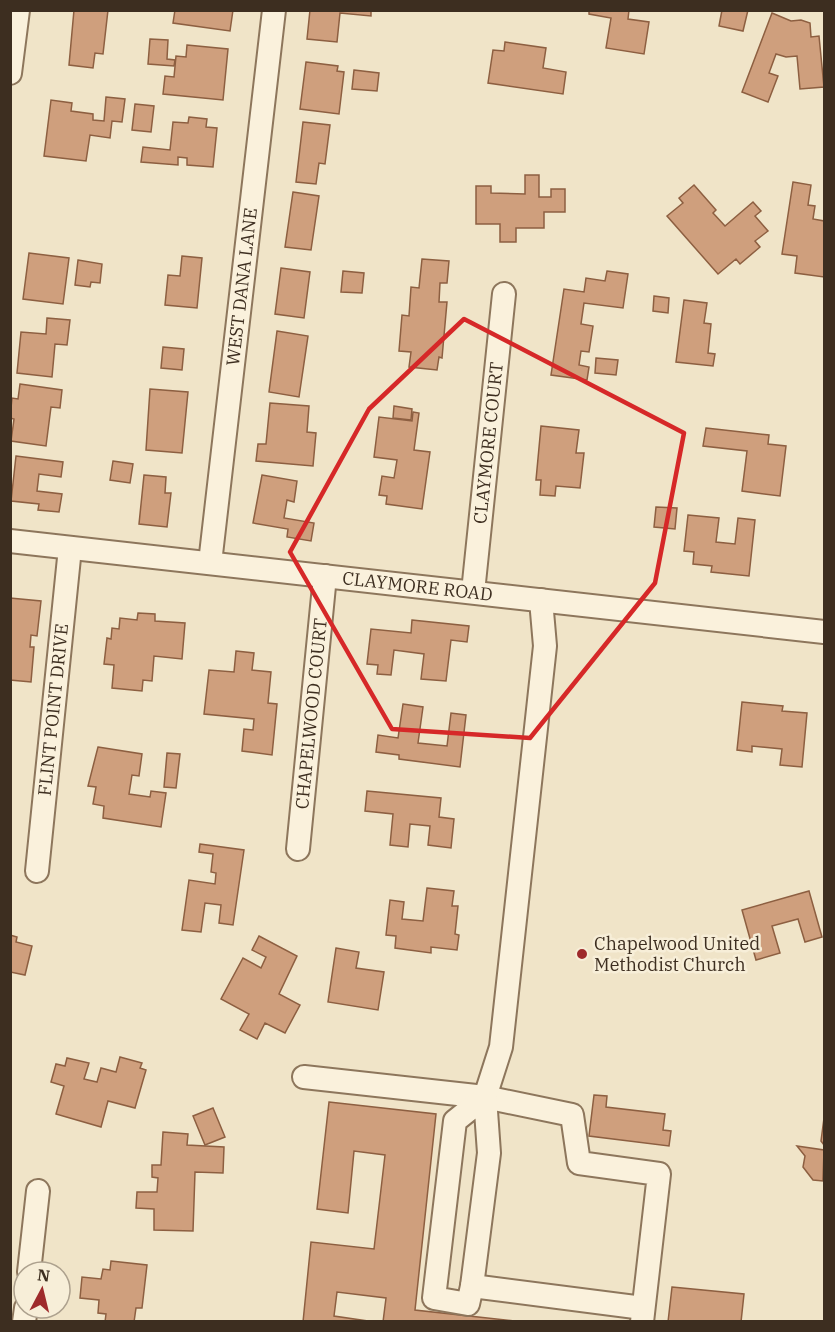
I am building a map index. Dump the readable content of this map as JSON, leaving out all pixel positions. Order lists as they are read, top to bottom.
{
  "streets": {
    "street": [
      "WEST DANA LANE",
      "CLAYMORE COURT",
      "CLAYMORE ROAD",
      "FLINT POINT DRIVE",
      "CHAPELWOOD COURT"
    ]
  },
  "crossings": [
    ["WEST DANA LANE", "CLAYMORE ROAD"],
    ["CLAYMORE COURT", "CLAYMORE ROAD"],
    ["CLAYMORE ROAD", "FLINT POINT DRIVE"],
    ["CLAYMORE ROAD", "CHAPELWOOD COURT"]
  ],
  "places": ["Chapelwood United Methodist Church"],
  "north": "top"
}
